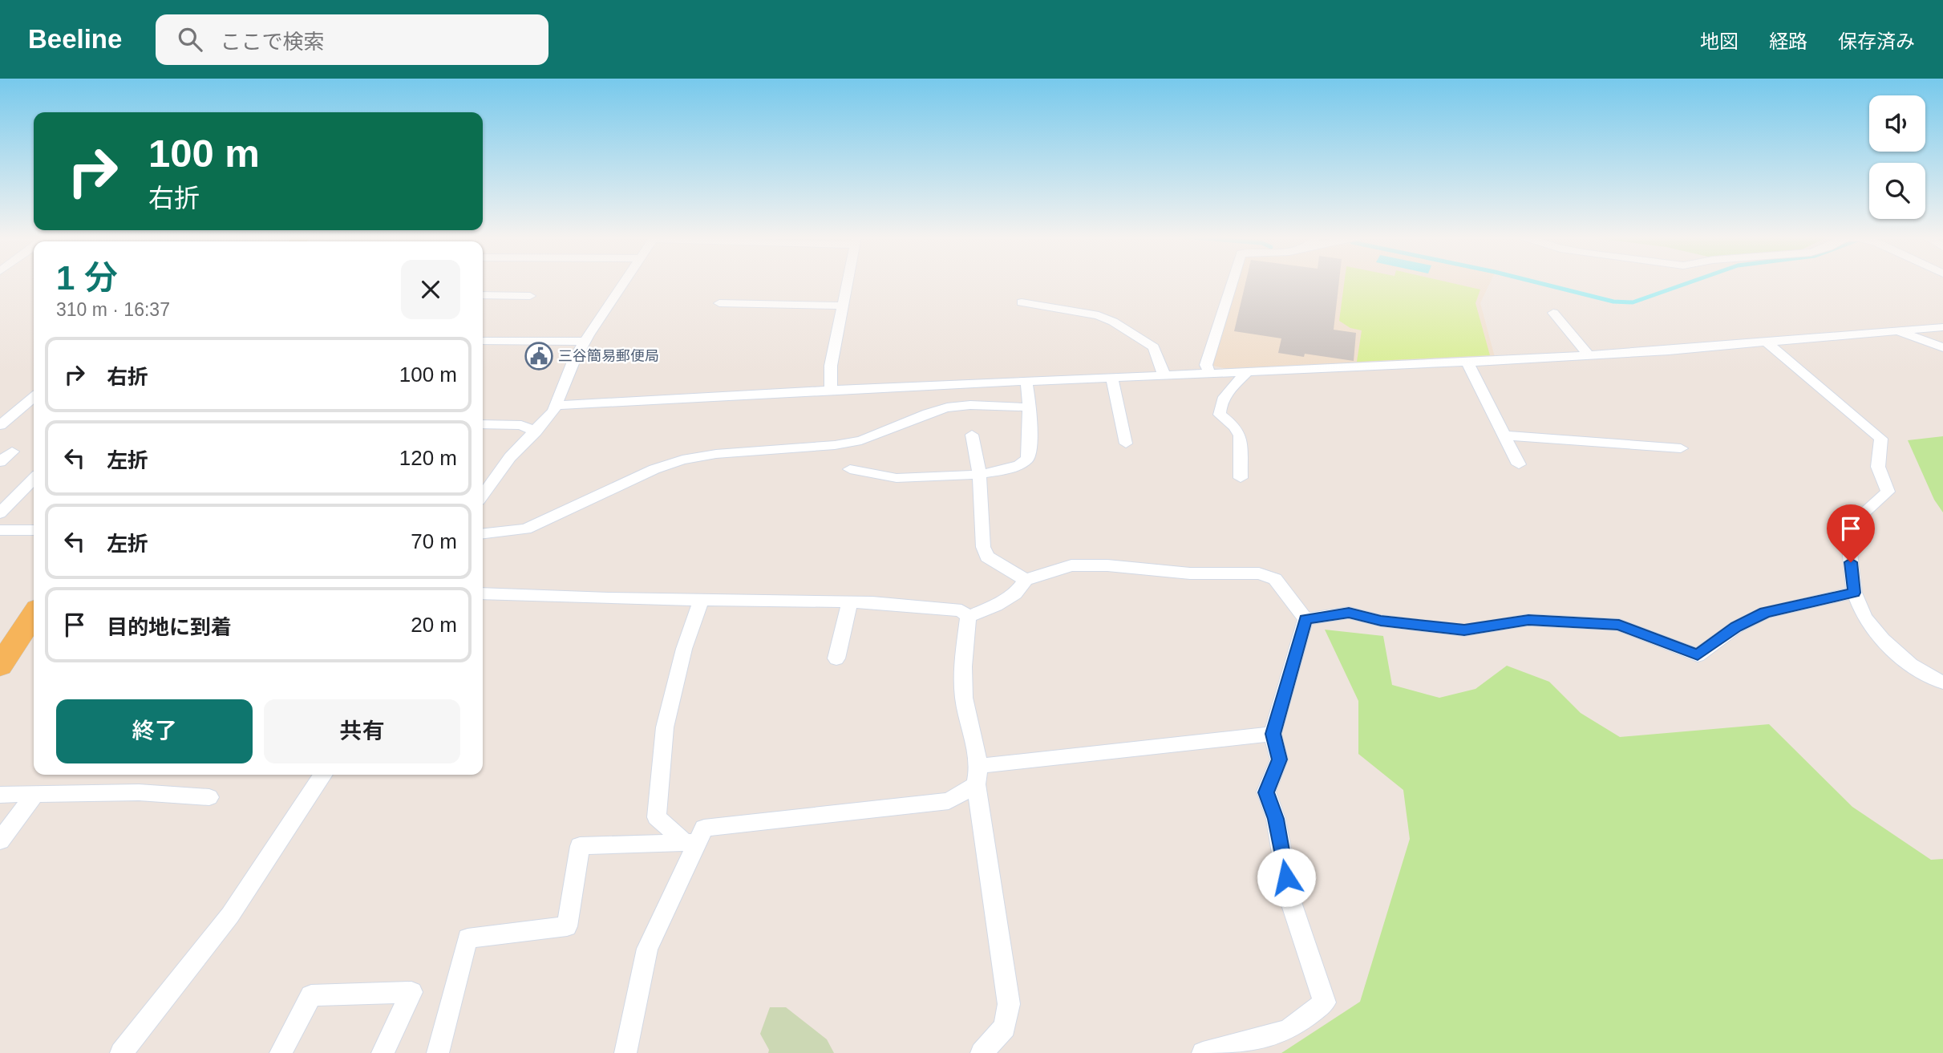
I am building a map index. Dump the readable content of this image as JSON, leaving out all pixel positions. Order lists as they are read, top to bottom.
{
  "places": {
    "public building": ["三谷簡易郵便局"]
  },
  "page": {
    "header": "Beeline",
    "search": "ここで検索",
    "nav": ["地図", "経路", "保存済み"],
    "turn": ["100 m", "右折"],
    "heading": ["1 分", "310 m · 16:37"],
    "list": [
      {
        "name": "右折",
        "value": "100 m"
      },
      {
        "name": "左折",
        "value": "120 m"
      },
      {
        "name": "左折",
        "value": "70 m"
      },
      {
        "name": "目的地に到着",
        "value": "20 m"
      }
    ],
    "buttons": ["終了", "共有"]
  }
}
